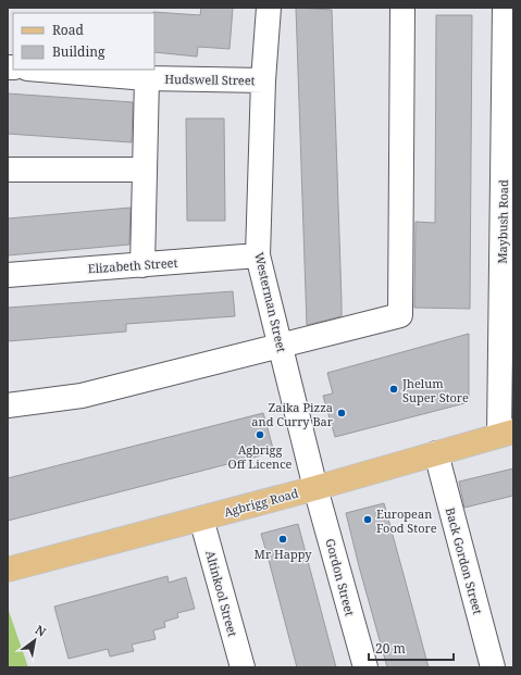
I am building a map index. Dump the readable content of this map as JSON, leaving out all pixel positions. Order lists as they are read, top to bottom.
{
  "streets": {
    "main road": ["Agbrigg Road"],
    "street": [
      "Hudswell Street",
      "Maybush Road",
      "Elizabeth Street",
      "Westerman Street",
      "Back Gordon Street",
      "Gordon Street",
      "Altinkool Street"
    ]
  },
  "crossings": [
    ["Hudswell Street", "Westerman Street"],
    ["Maybush Road", "Agbrigg Road"],
    ["Elizabeth Street", "Westerman Street"],
    ["Westerman Street", "Agbrigg Road"],
    ["Westerman Street", "Gordon Street"],
    ["Agbrigg Road", "Back Gordon Street"],
    ["Agbrigg Road", "Gordon Street"],
    ["Agbrigg Road", "Altinkool Street"]
  ],
  "places": [
    "Jhelum Super Store",
    "Zaika Pizza and Curry Bar",
    "Agbrigg Off Licence",
    "European Food Store",
    "Mr Happy"
  ],
  "legend": ["Road", "Building"],
  "scale_bar": "20 m",
  "north": "top right"
}
